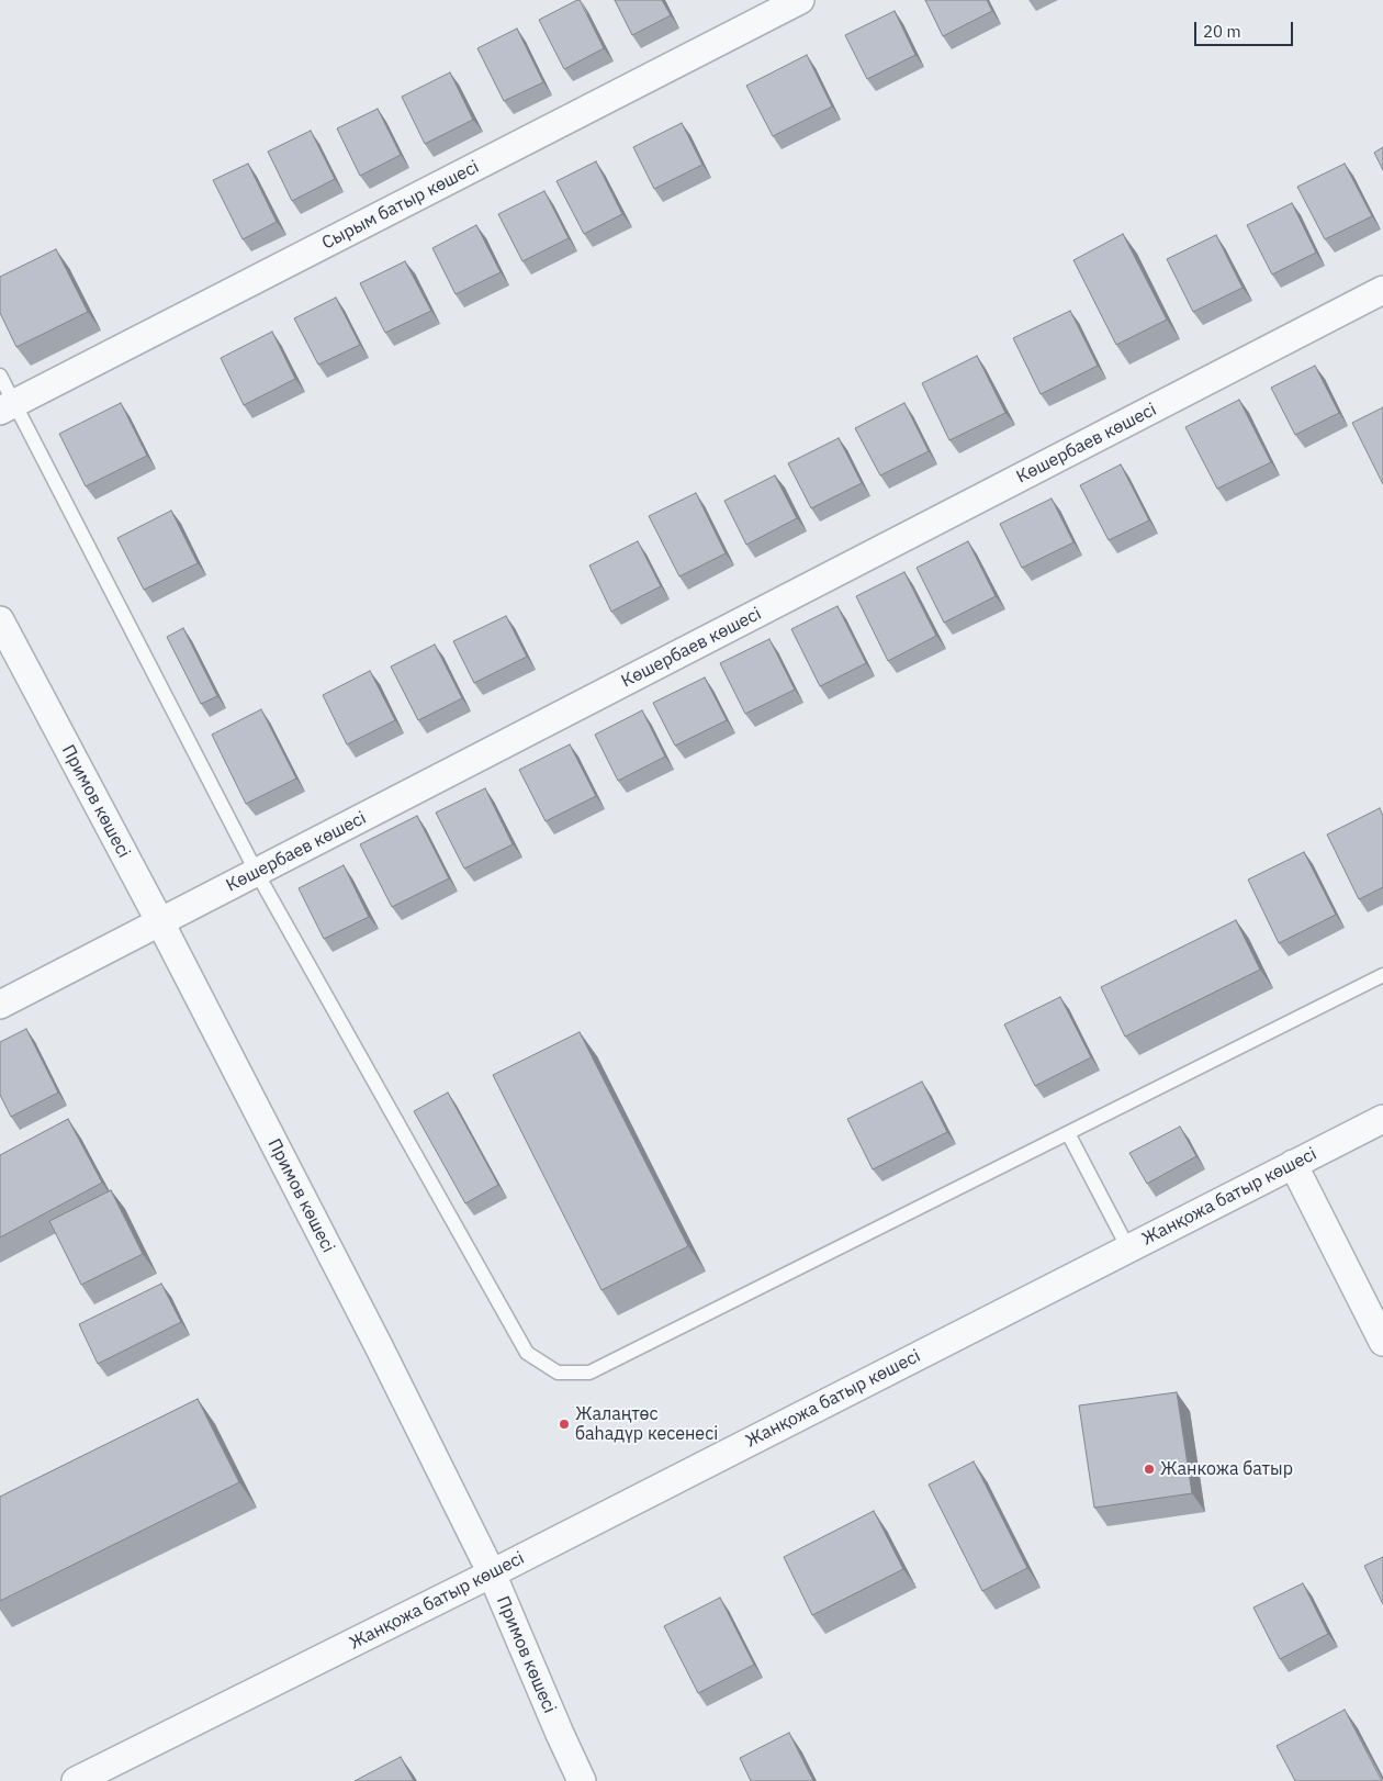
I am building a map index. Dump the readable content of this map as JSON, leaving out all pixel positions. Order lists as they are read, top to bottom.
{
  "streets": {
    "street": [
      "Сырым батыр көшесі",
      "Көшербаев көшесі",
      "Примов көшесі",
      "Жанқожа батыр көшесі"
    ]
  },
  "crossings": [
    ["Көшербаев көшесі", "Примов көшесі"],
    ["Примов көшесі", "Жанқожа батыр көшесі"]
  ],
  "places": ["Жалаңтөс баһадүр кесенесі", "Жанкожа батыр"],
  "scale_bar": "20 m"
}
